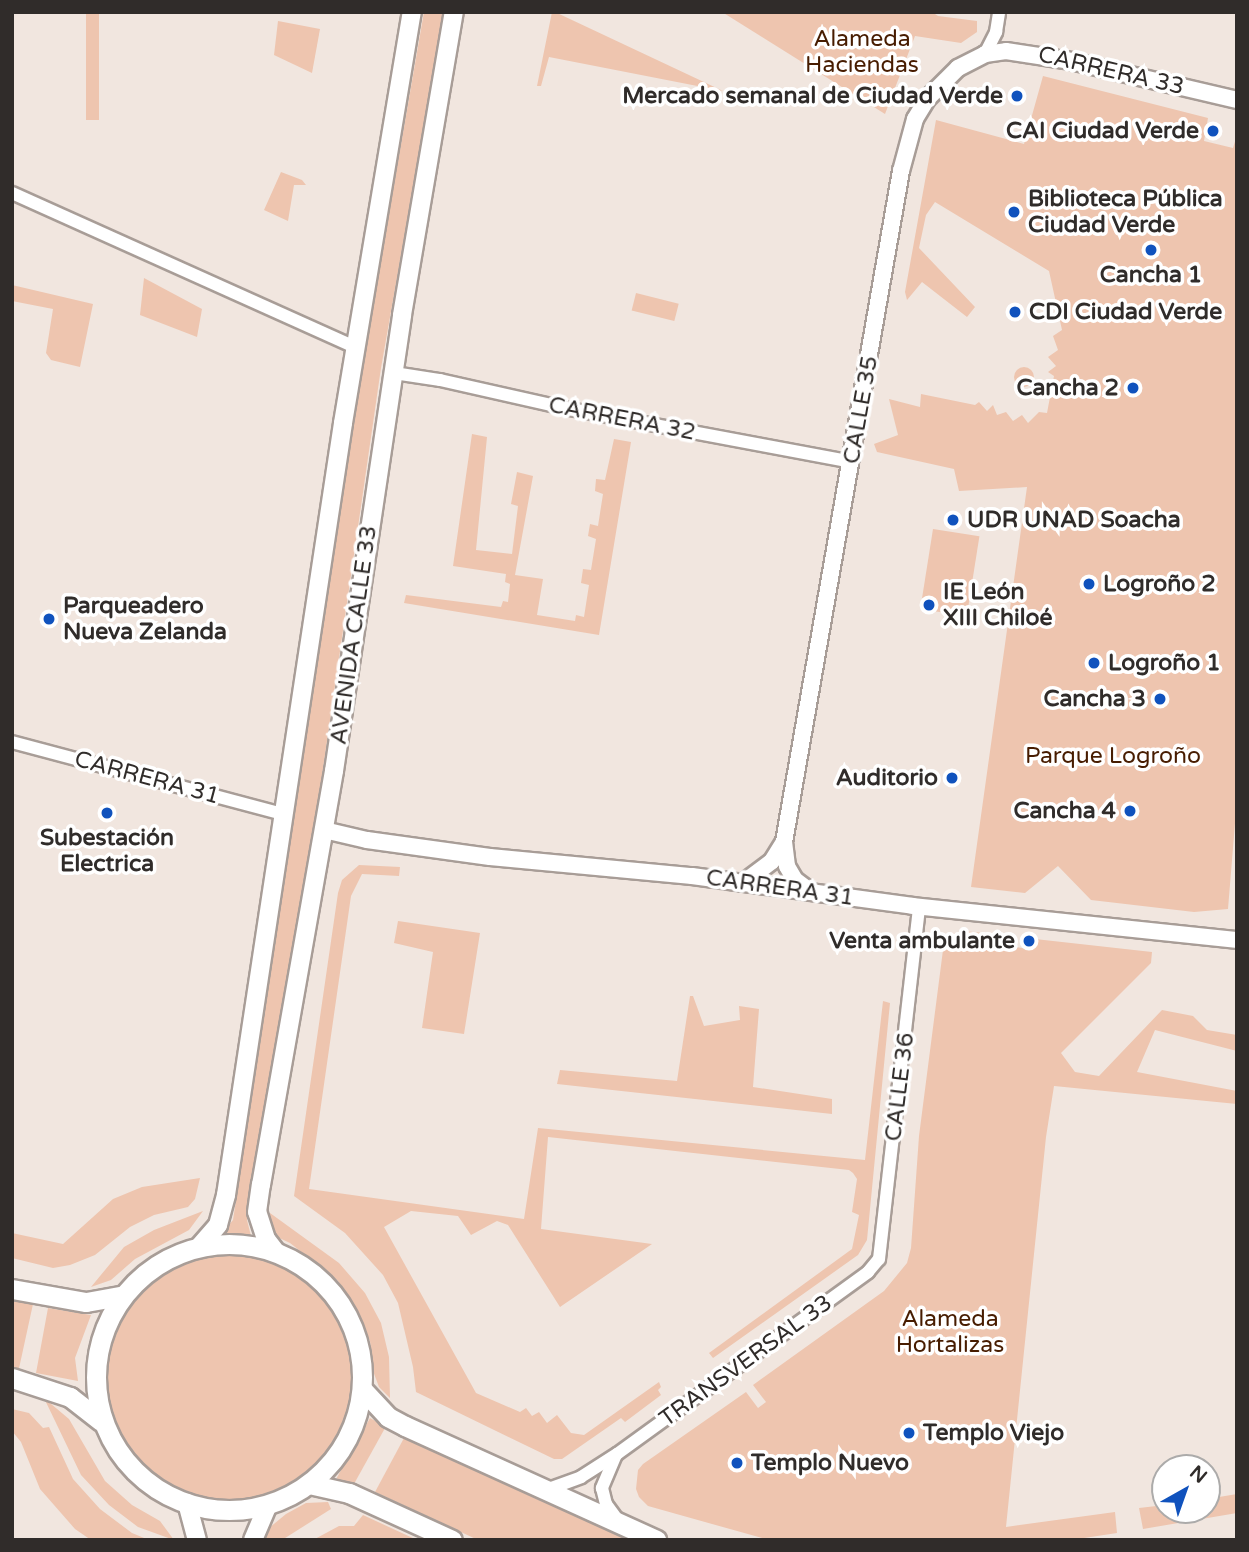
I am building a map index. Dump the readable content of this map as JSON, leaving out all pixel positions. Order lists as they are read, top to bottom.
{
  "streets": {
    "main road": ["AVENIDA CALLE 33"],
    "street": [
      "CARRERA 33",
      "CALLE 35",
      "CARRERA 32",
      "CARRERA 31",
      "CALLE 36",
      "TRANSVERSAL 33"
    ]
  },
  "crossings": [
    ["CARRERA 33", "CALLE 35"],
    ["CALLE 35", "CARRERA 32"],
    ["CALLE 35", "CARRERA 31"],
    ["CARRERA 32", "AVENIDA CALLE 33"],
    ["AVENIDA CALLE 33", "CARRERA 31"],
    ["CARRERA 31", "CALLE 36"],
    ["CALLE 36", "TRANSVERSAL 33"]
  ],
  "parks": ["Alameda Haciendas", "Parque Logroño", "Alameda Hortalizas"],
  "places": [
    "Mercado semanal de Ciudad Verde",
    "CAI Ciudad Verde",
    "Biblioteca Pública Ciudad Verde",
    "Cancha 1",
    "CDI Ciudad Verde",
    "Cancha 2",
    "UDR UNAD Soacha",
    "Logroño 2",
    "IE León XIII Chiloé",
    "Parqueadero Nueva Zelanda",
    "Logroño 1",
    "Cancha 3",
    "Auditorio",
    "Cancha 4",
    "Subestación Electrica",
    "Venta ambulante",
    "Templo Viejo",
    "Templo Nuevo"
  ],
  "north": "top right"
}
